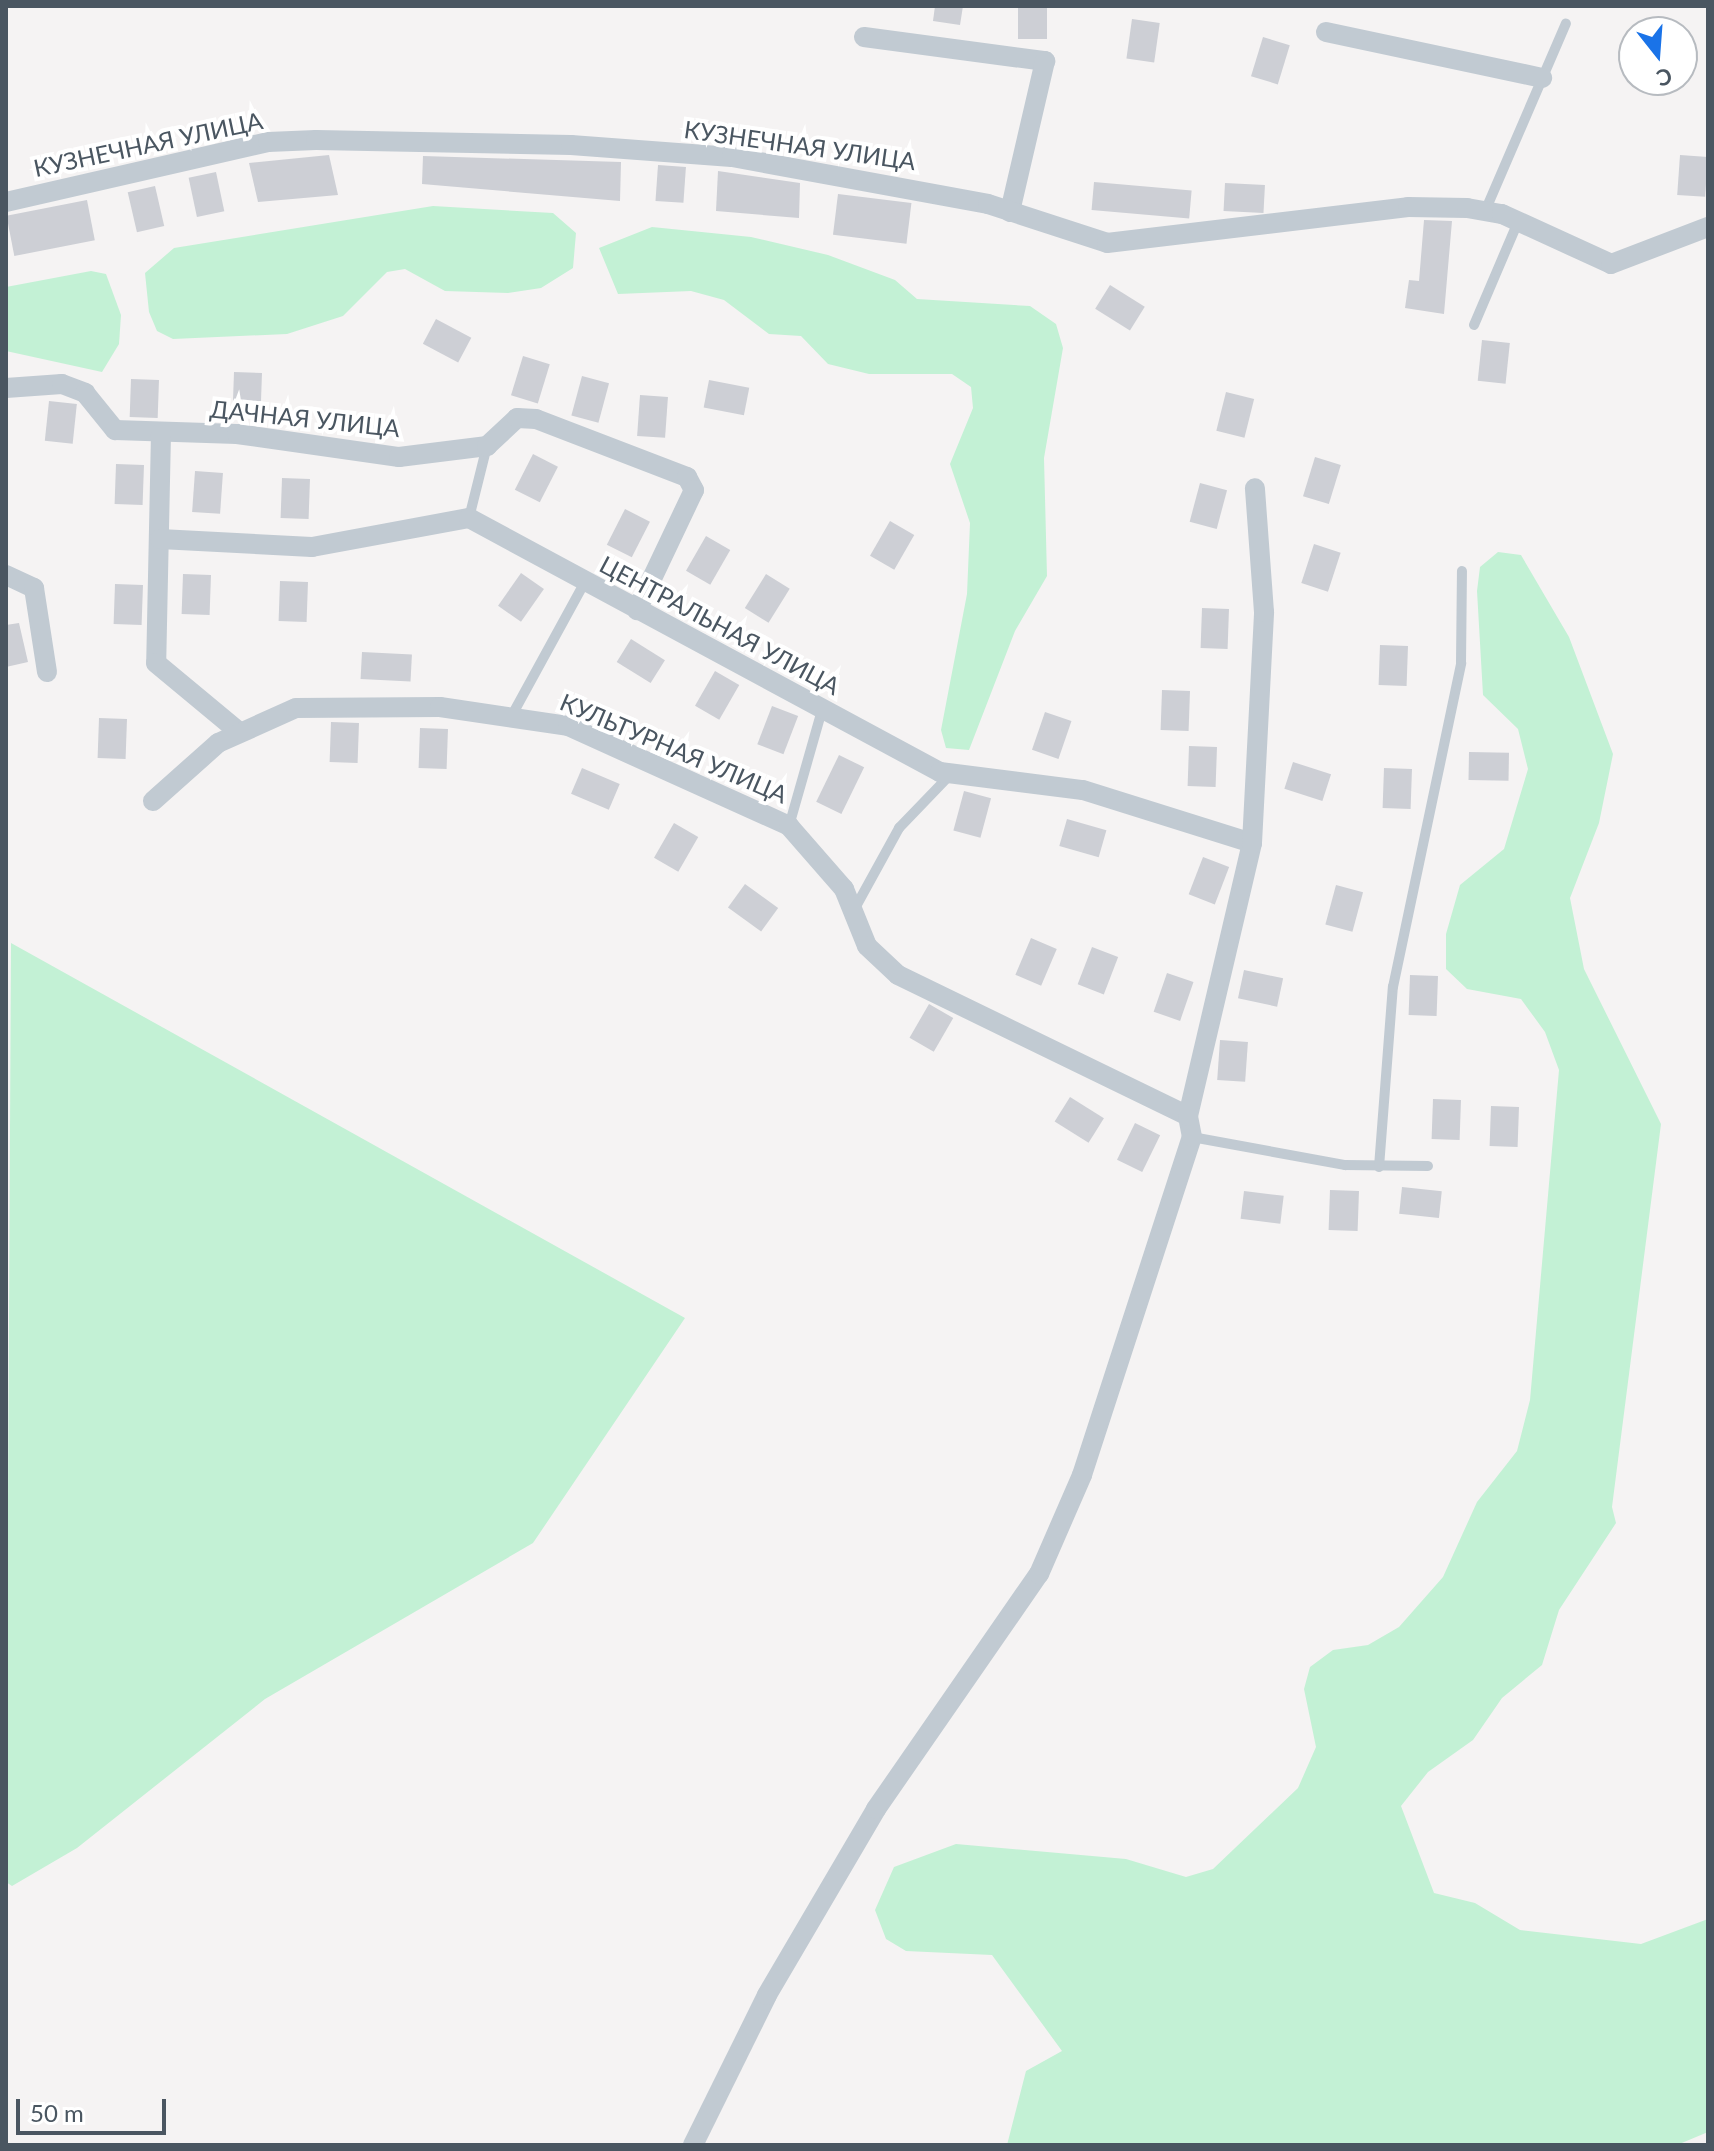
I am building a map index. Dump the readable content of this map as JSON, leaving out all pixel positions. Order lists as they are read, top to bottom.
{
  "streets": {
    "street": [
      "КУЗНЕЧНАЯ УЛИЦА",
      "ДАЧНАЯ УЛИЦА",
      "ЦЕНТРАЛЬНАЯ УЛИЦА",
      "КУЛЬТУРНАЯ УЛИЦА"
    ]
  },
  "crossings": [
    ["ДАЧНАЯ УЛИЦА", "ЦЕНТРАЛЬНАЯ УЛИЦА"]
  ],
  "scale_bar": "50 m",
  "north": "bottom"
}
